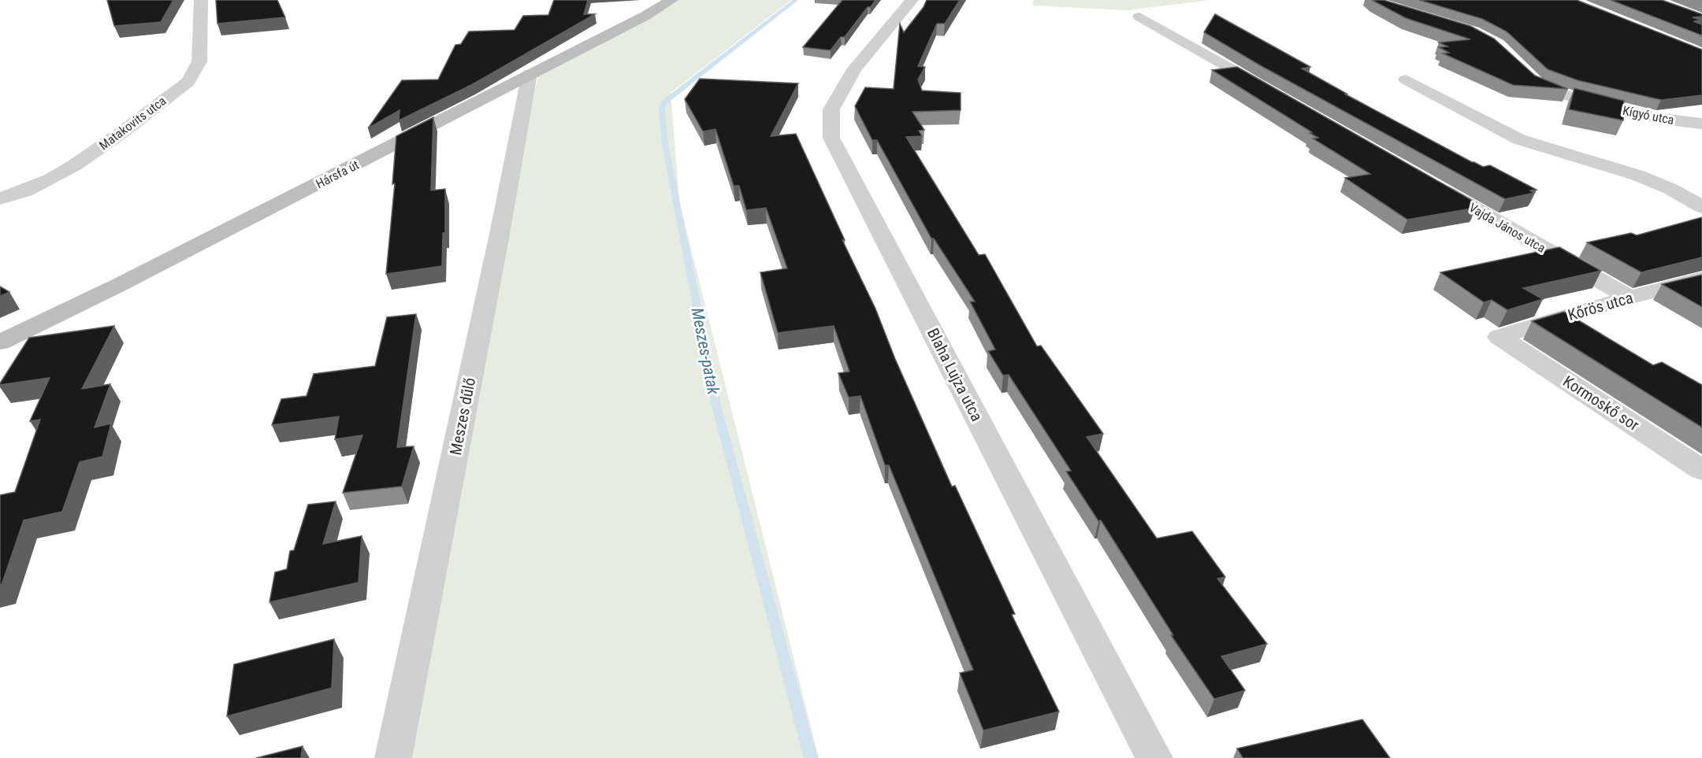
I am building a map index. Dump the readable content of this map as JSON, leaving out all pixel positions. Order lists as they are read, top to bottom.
{
  "streets": {
    "street": [
      "Kígyó utca",
      "Matakovits utca",
      "Hársfa út",
      "Vajda János utca",
      "Kőrös utca",
      "Blaha Lujza utca",
      "Kormoskő sor",
      "Meszes dűlő"
    ]
  },
  "crossings": [
    ["Hársfa út", "Meszes dűlő"],
    ["Vajda János utca", "Kőrös utca"],
    ["Kőrös utca", "Kormoskő sor"]
  ],
  "water": ["Meszes-patak"]
}
